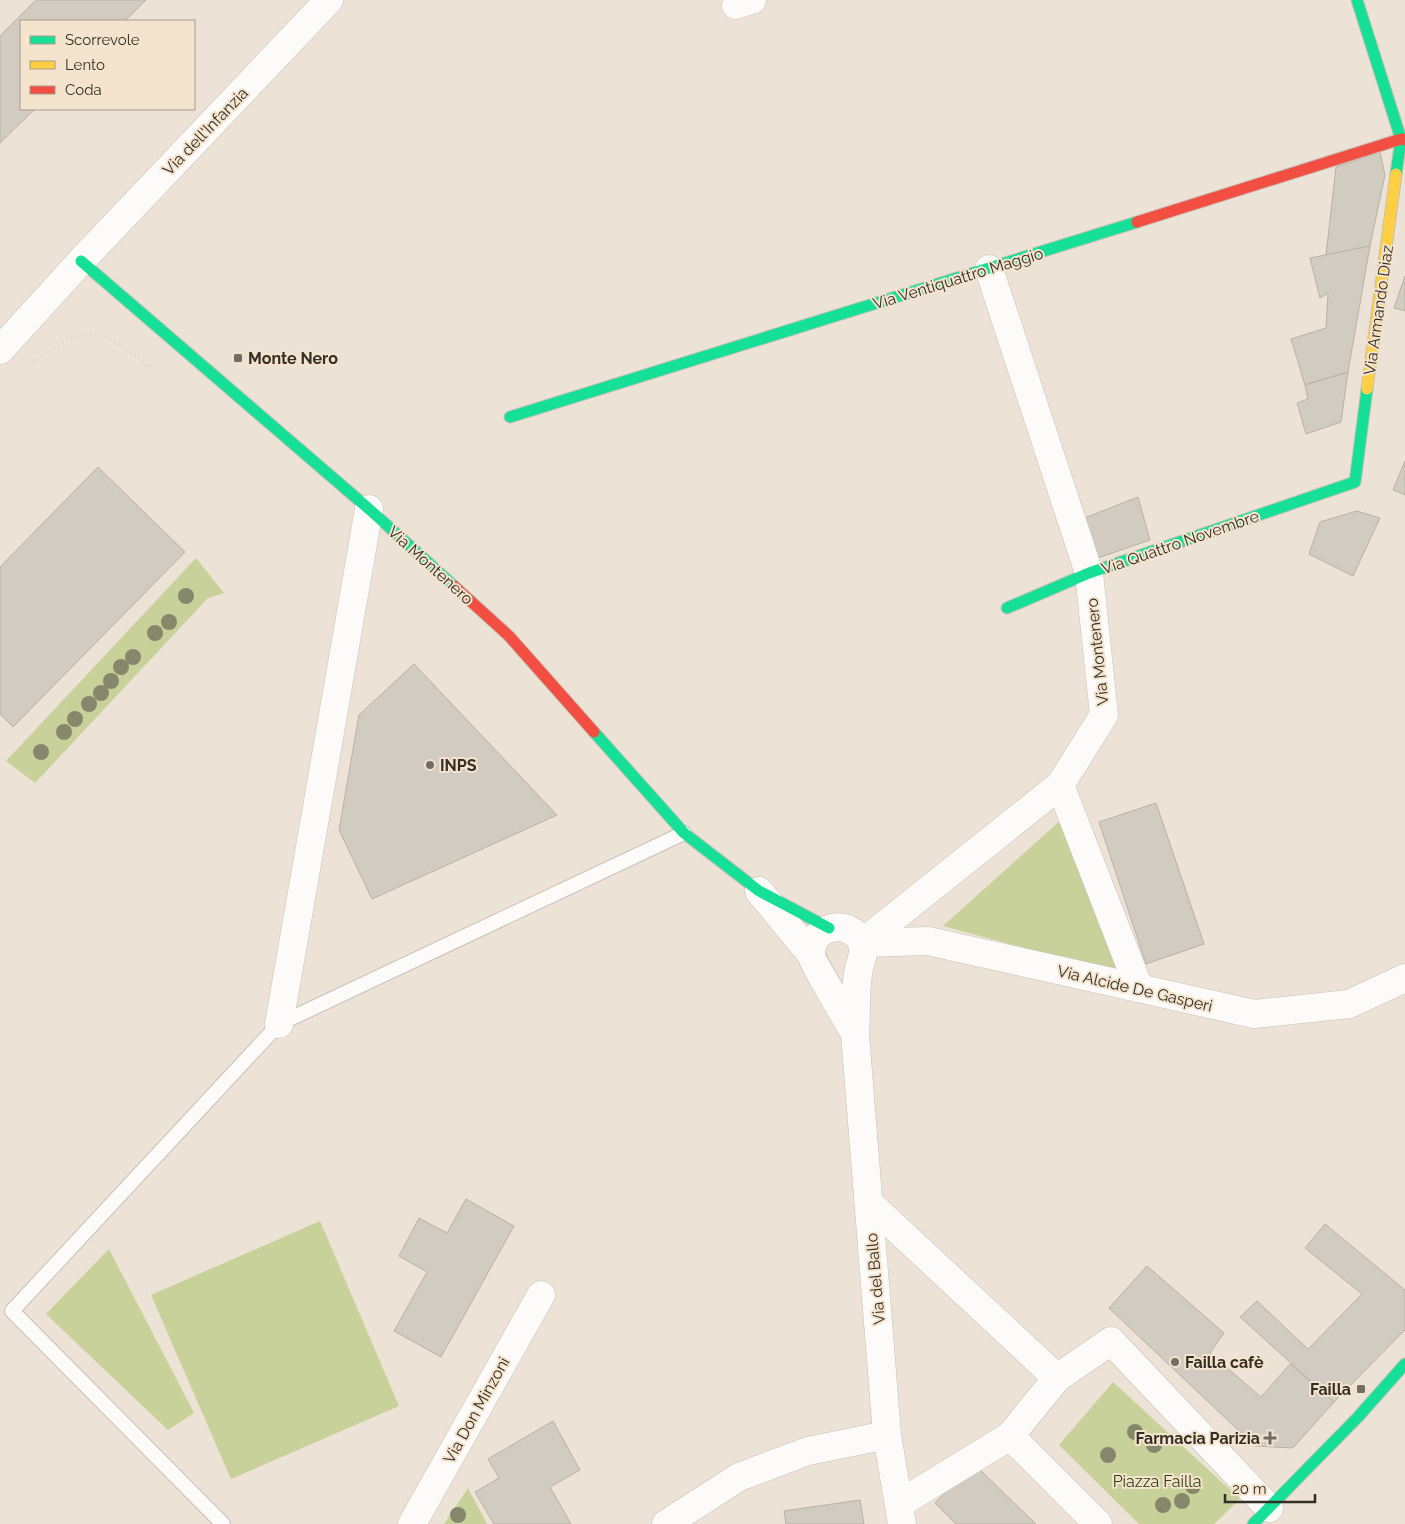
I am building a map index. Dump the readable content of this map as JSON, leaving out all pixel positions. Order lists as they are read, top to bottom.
{
  "streets": {
    "street": [
      "Via dell'Infanzia",
      "Via Ventiquattro Maggio",
      "Via Armando Diaz",
      "Via Quattro Novembre",
      "Via Montenero",
      "Via Alcide De Gasperi",
      "Via del Ballo",
      "Via Don Minzoni"
    ]
  },
  "crossings": [
    ["Via dell'Infanzia", "Via Montenero"],
    ["Via Ventiquattro Maggio", "Via Armando Diaz"],
    ["Via Ventiquattro Maggio", "Via Montenero"],
    ["Via Armando Diaz", "Via Quattro Novembre"],
    ["Via Quattro Novembre", "Via Montenero"],
    ["Via Montenero", "Via Alcide De Gasperi"],
    ["Via Montenero", "Via del Ballo"],
    ["Via Alcide De Gasperi", "Via del Ballo"]
  ],
  "parks": ["Piazza Failla"],
  "places": {
    "transit": ["Monte Nero", "Failla"],
    "other": ["INPS", "Failla cafè"],
    "health": ["Farmacia Parizia"]
  },
  "legend": ["Scorrevole", "Lento", "Coda"],
  "scale_bar": "20 m"
}
